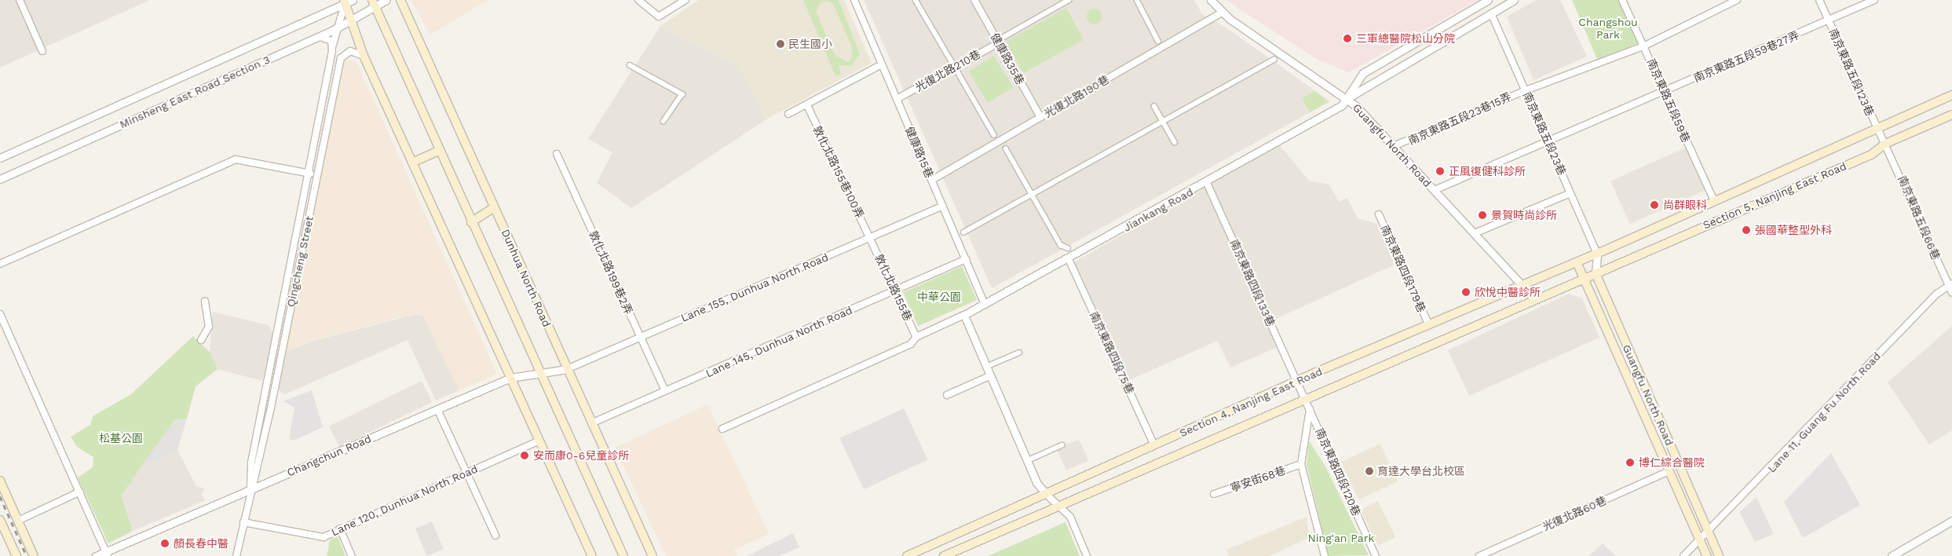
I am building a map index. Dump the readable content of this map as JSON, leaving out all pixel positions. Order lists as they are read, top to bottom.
{
  "streets": {
    "main road": [
      "Guangfu North Road",
      "Section 5, Nanjing East Road",
      "Dunhua North Road",
      "Section 4, Nanjing East Road"
    ],
    "street": [
      "南京東路五段59巷27弄",
      "健康路35巷",
      "光復北路210巷",
      "南京東路五段123巷",
      "Minsheng East Road Section 3",
      "光復北路190巷",
      "南京東路五段59巷",
      "南京東路五段23巷15弄",
      "南京東路五段23巷",
      "健康路15巷",
      "敦化北路155巷100弄",
      "Jiankang Road",
      "南京東路五段66巷",
      "Qingcheng Street",
      "南京東路四段179巷",
      "敦化北路199巷2弄",
      "南京東路四段133巷",
      "Lane 155, Dunhua North Road",
      "敦化北路155巷",
      "Lane 145, Dunhua North Road",
      "南京東路四段75巷",
      "Lane 11, Guang Fu North Road",
      "Changchun Road",
      "南京東路四段120巷",
      "寧安街68巷",
      "Lane 120, Dunhua North Road",
      "光復北路60巷"
    ]
  },
  "crossings": [
    ["南京東路五段59巷27弄", "南京東路五段123巷"],
    ["南京東路五段59巷27弄", "南京東路五段59巷"],
    ["南京東路五段59巷27弄", "南京東路五段23巷"],
    ["南京東路五段59巷27弄", "Guangfu North Road"],
    ["健康路35巷", "光復北路210巷"],
    ["健康路35巷", "光復北路190巷"],
    ["光復北路210巷", "健康路15巷"],
    ["南京東路五段123巷", "Section 5, Nanjing East Road"],
    ["南京東路五段123巷", "南京東路五段66巷"],
    ["Minsheng East Road Section 3", "Qingcheng Street"],
    ["光復北路190巷", "Guangfu North Road"],
    ["光復北路190巷", "健康路15巷"],
    ["南京東路五段59巷", "南京東路五段23巷15弄"],
    ["南京東路五段59巷", "Section 5, Nanjing East Road"],
    ["南京東路五段23巷15弄", "南京東路五段23巷"],
    ["南京東路五段23巷15弄", "Guangfu North Road"],
    ["南京東路五段23巷", "Guangfu North Road"],
    ["南京東路五段23巷", "Section 5, Nanjing East Road"],
    ["南京東路五段23巷", "Jiankang Road"],
    ["南京東路五段23巷", "Section 4, Nanjing East Road"],
    ["Guangfu North Road", "Section 5, Nanjing East Road"],
    ["Guangfu North Road", "Jiankang Road"],
    ["Guangfu North Road", "Section 4, Nanjing East Road"],
    ["Guangfu North Road", "Lane 11, Guang Fu North Road"],
    ["Guangfu North Road", "光復北路60巷"],
    ["健康路15巷", "Jiankang Road"],
    ["健康路15巷", "Lane 155, Dunhua North Road"],
    ["健康路15巷", "Lane 145, Dunhua North Road"],
    ["敦化北路155巷100弄", "Lane 155, Dunhua North Road"],
    ["敦化北路155巷100弄", "敦化北路155巷"],
    ["Section 5, Nanjing East Road", "南京東路五段66巷"],
    ["Section 5, Nanjing East Road", "Section 4, Nanjing East Road"],
    ["Jiankang Road", "南京東路四段133巷"],
    ["Jiankang Road", "敦化北路155巷"],
    ["Jiankang Road", "南京東路四段75巷"],
    ["南京東路五段66巷", "Lane 11, Guang Fu North Road"],
    ["Qingcheng Street", "Changchun Road"],
    ["Qingcheng Street", "Lane 120, Dunhua North Road"],
    ["南京東路四段179巷", "Section 4, Nanjing East Road"],
    ["敦化北路199巷2弄", "Lane 155, Dunhua North Road"],
    ["敦化北路199巷2弄", "Lane 145, Dunhua North Road"],
    ["Dunhua North Road", "Lane 155, Dunhua North Road"],
    ["Dunhua North Road", "Lane 145, Dunhua North Road"],
    ["Dunhua North Road", "Changchun Road"],
    ["南京東路四段133巷", "Section 4, Nanjing East Road"],
    ["南京東路四段133巷", "南京東路四段120巷"],
    ["Lane 155, Dunhua North Road", "敦化北路155巷"],
    ["Lane 155, Dunhua North Road", "Changchun Road"],
    ["敦化北路155巷", "Lane 145, Dunhua North Road"],
    ["南京東路四段75巷", "Section 4, Nanjing East Road"],
    ["Section 4, Nanjing East Road", "南京東路四段120巷"]
  ],
  "parks": [
    "Changshou Park",
    "中華公園",
    "松基公園",
    "Ning'an Park"
  ],
  "places": [
    "三軍總醫院松山分院",
    "民生國小",
    "正風復健科診所",
    "尚群眼科",
    "景賀時尚診所",
    "張國華整型外科",
    "欣悅中醫診所",
    "安而康0-6兒童診所",
    "博仁綜合醫院",
    "育達大學台北校區",
    "顏長春中醫"
  ]
}
